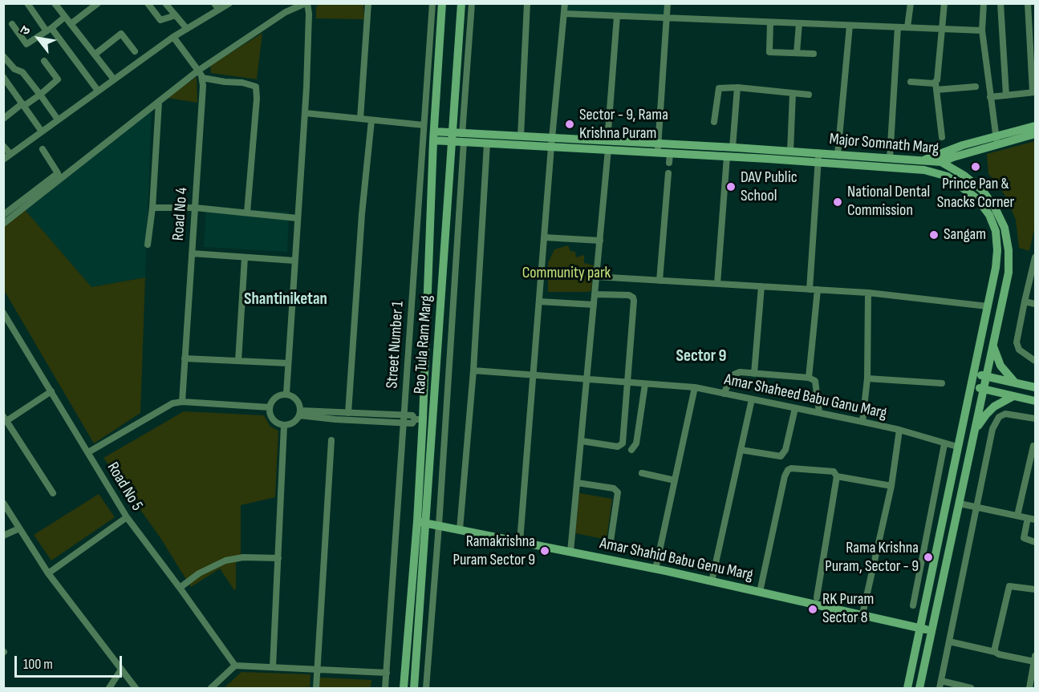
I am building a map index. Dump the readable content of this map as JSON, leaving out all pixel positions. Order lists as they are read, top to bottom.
{
  "streets": {
    "street": [
      "Major Somnath Marg",
      "Road No 4",
      "Street Number 1",
      "Rao Tula Ram Marg",
      "Amar Shaheed Babu Ganu Marg",
      "Road No 5",
      "Amar Shahid Babu Genu Marg"
    ]
  },
  "crossings": [
    ["Major Somnath Marg", "Rao Tula Ram Marg"],
    ["Major Somnath Marg", "Amar Shaheed Babu Ganu Marg"],
    ["Major Somnath Marg", "Amar Shahid Babu Genu Marg"],
    ["Rao Tula Ram Marg", "Amar Shahid Babu Genu Marg"]
  ],
  "districts": ["Shantiniketan", "Sector 9"],
  "parks": ["Community park"],
  "places": [
    "Sector - 9, Rama Krishna Puram",
    "Prince Pan & Snacks Corner",
    "DAV Public School",
    "National Dental Commission",
    "Sangam",
    "Ramakrishna Puram Sector 9",
    "Rama Krishna Puram, Sector - 9",
    "RK Puram Sector 8"
  ],
  "scale_bar": "100 m",
  "north": "top left"
}
